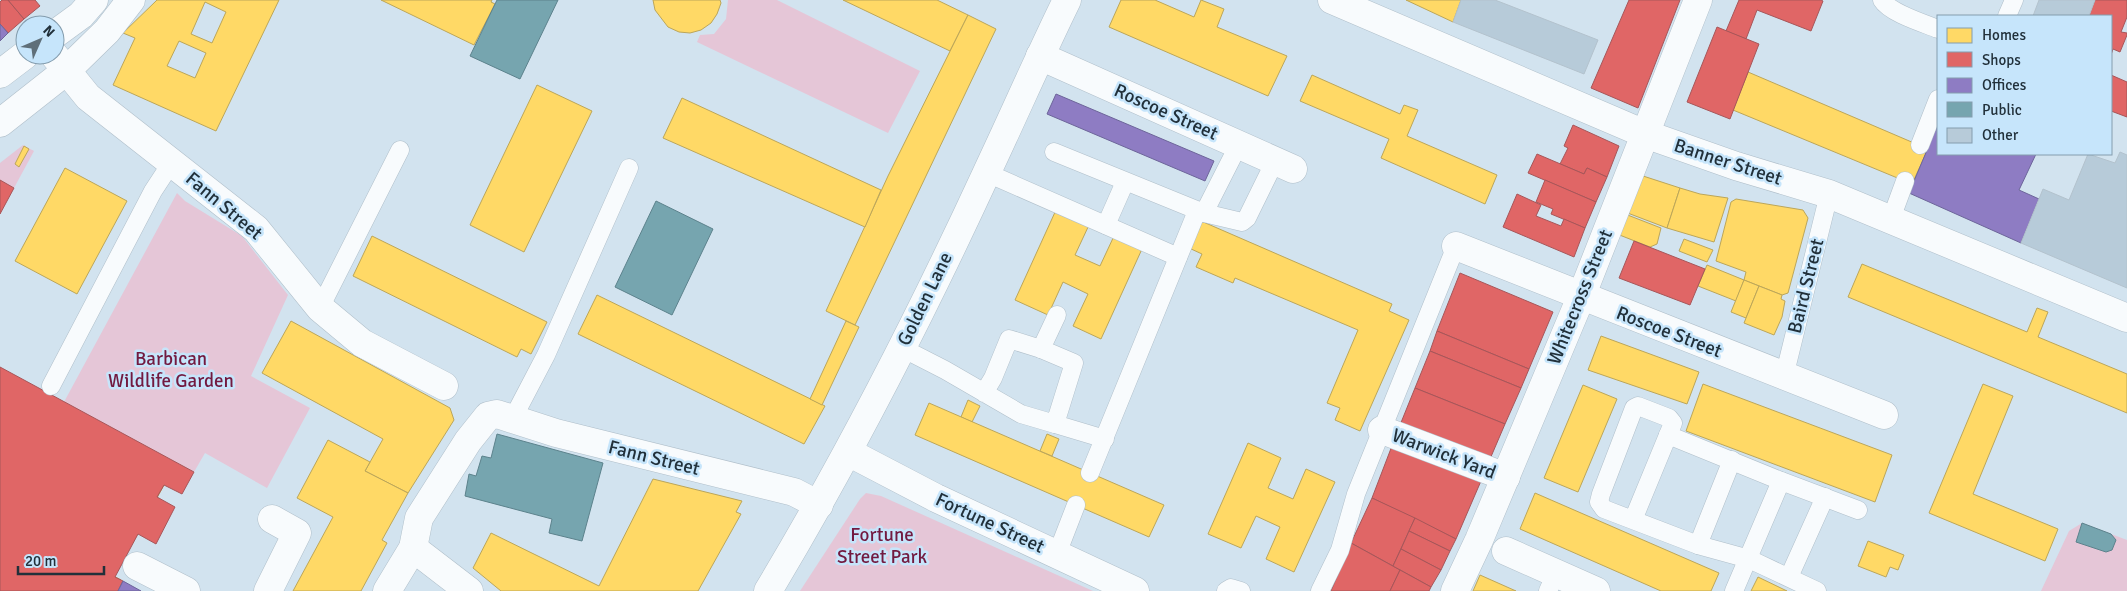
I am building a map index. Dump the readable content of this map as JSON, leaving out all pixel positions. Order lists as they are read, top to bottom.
{
  "streets": {
    "street": [
      "Roscoe Street",
      "Banner Street",
      "Fann Street",
      "Whitecross Street",
      "Golden Lane",
      "Warwick Yard",
      "Fortune Street"
    ],
    "lane": ["Baird Street"]
  },
  "crossings": [
    ["Roscoe Street", "Baird Street"],
    ["Roscoe Street", "Whitecross Street"],
    ["Roscoe Street", "Golden Lane"],
    ["Banner Street", "Baird Street"],
    ["Banner Street", "Whitecross Street"],
    ["Fann Street", "Golden Lane"],
    ["Whitecross Street", "Warwick Yard"],
    ["Golden Lane", "Fortune Street"]
  ],
  "parks": ["Barbican Wildlife Garden", "Fortune Street Park"],
  "legend": [
    "Homes",
    "Shops",
    "Offices",
    "Public",
    "Other"
  ],
  "scale_bar": "20 m",
  "north": "top right"
}
